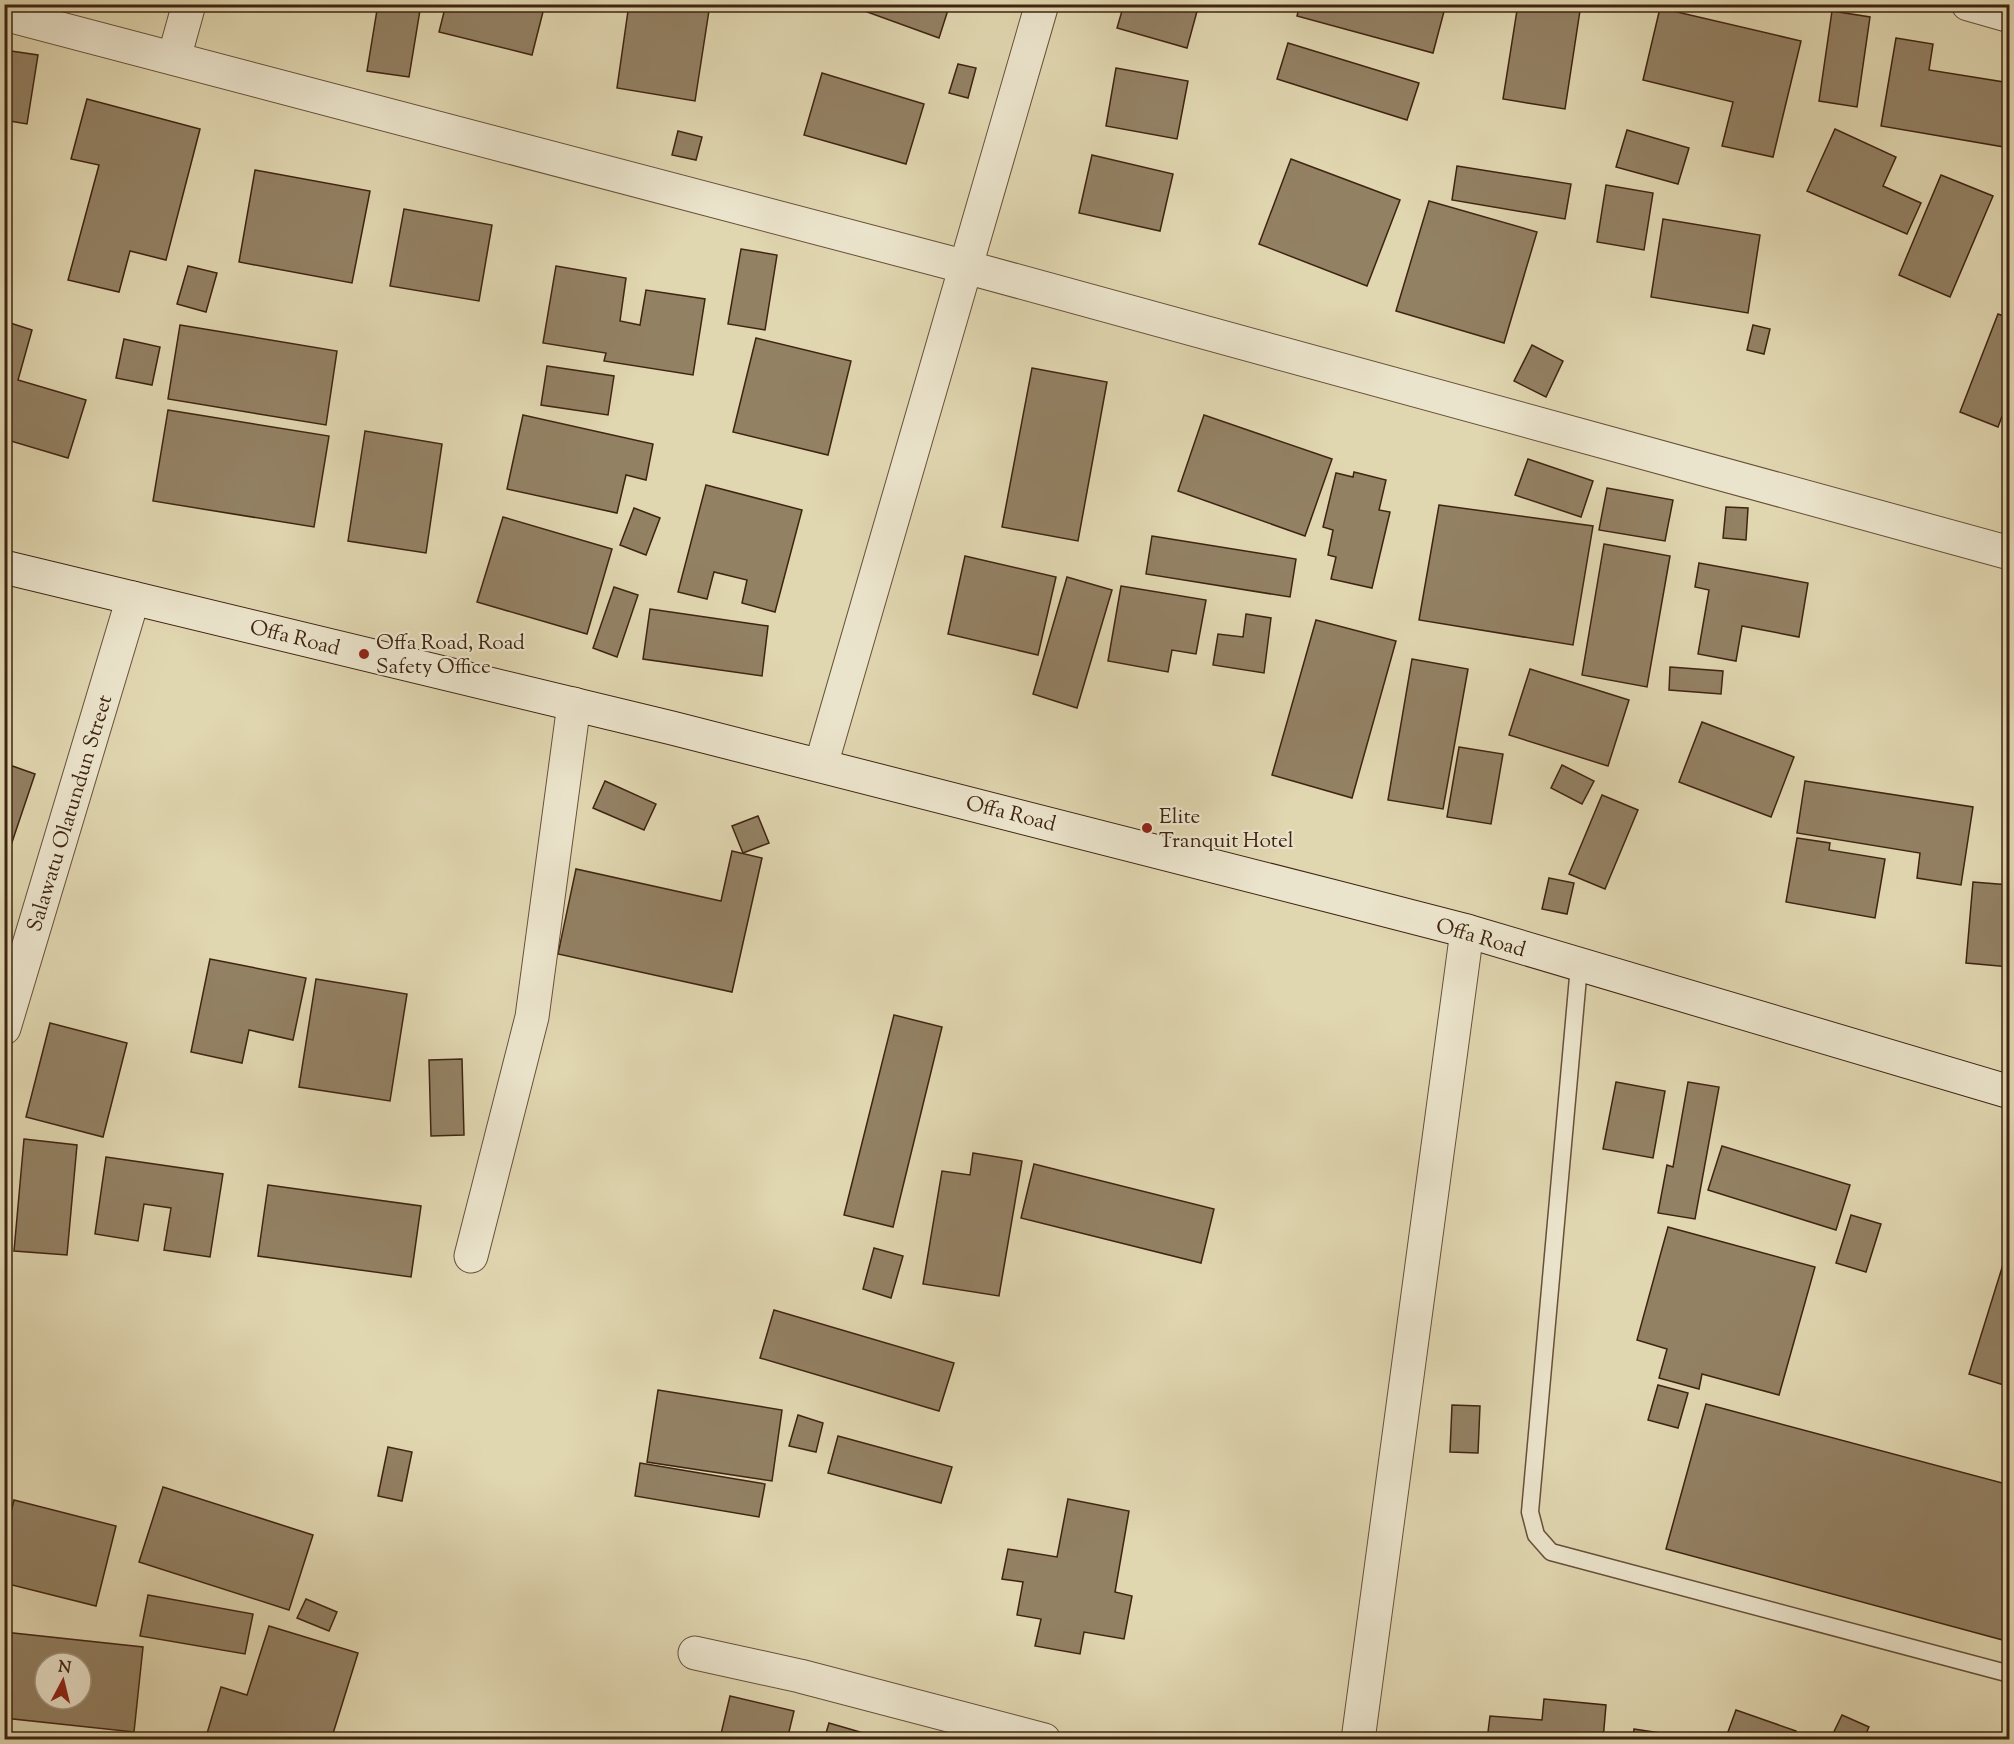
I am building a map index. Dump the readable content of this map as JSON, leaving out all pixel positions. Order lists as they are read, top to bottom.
{
  "streets": {
    "street": ["Offa Road", "Salawatu Olatundun Street"]
  },
  "crossings": [
    ["Offa Road", "Salawatu Olatundun Street"]
  ],
  "places": ["Offa Road, Road Safety Office", "Elite Tranquit Hotel"],
  "north": "top"
}
